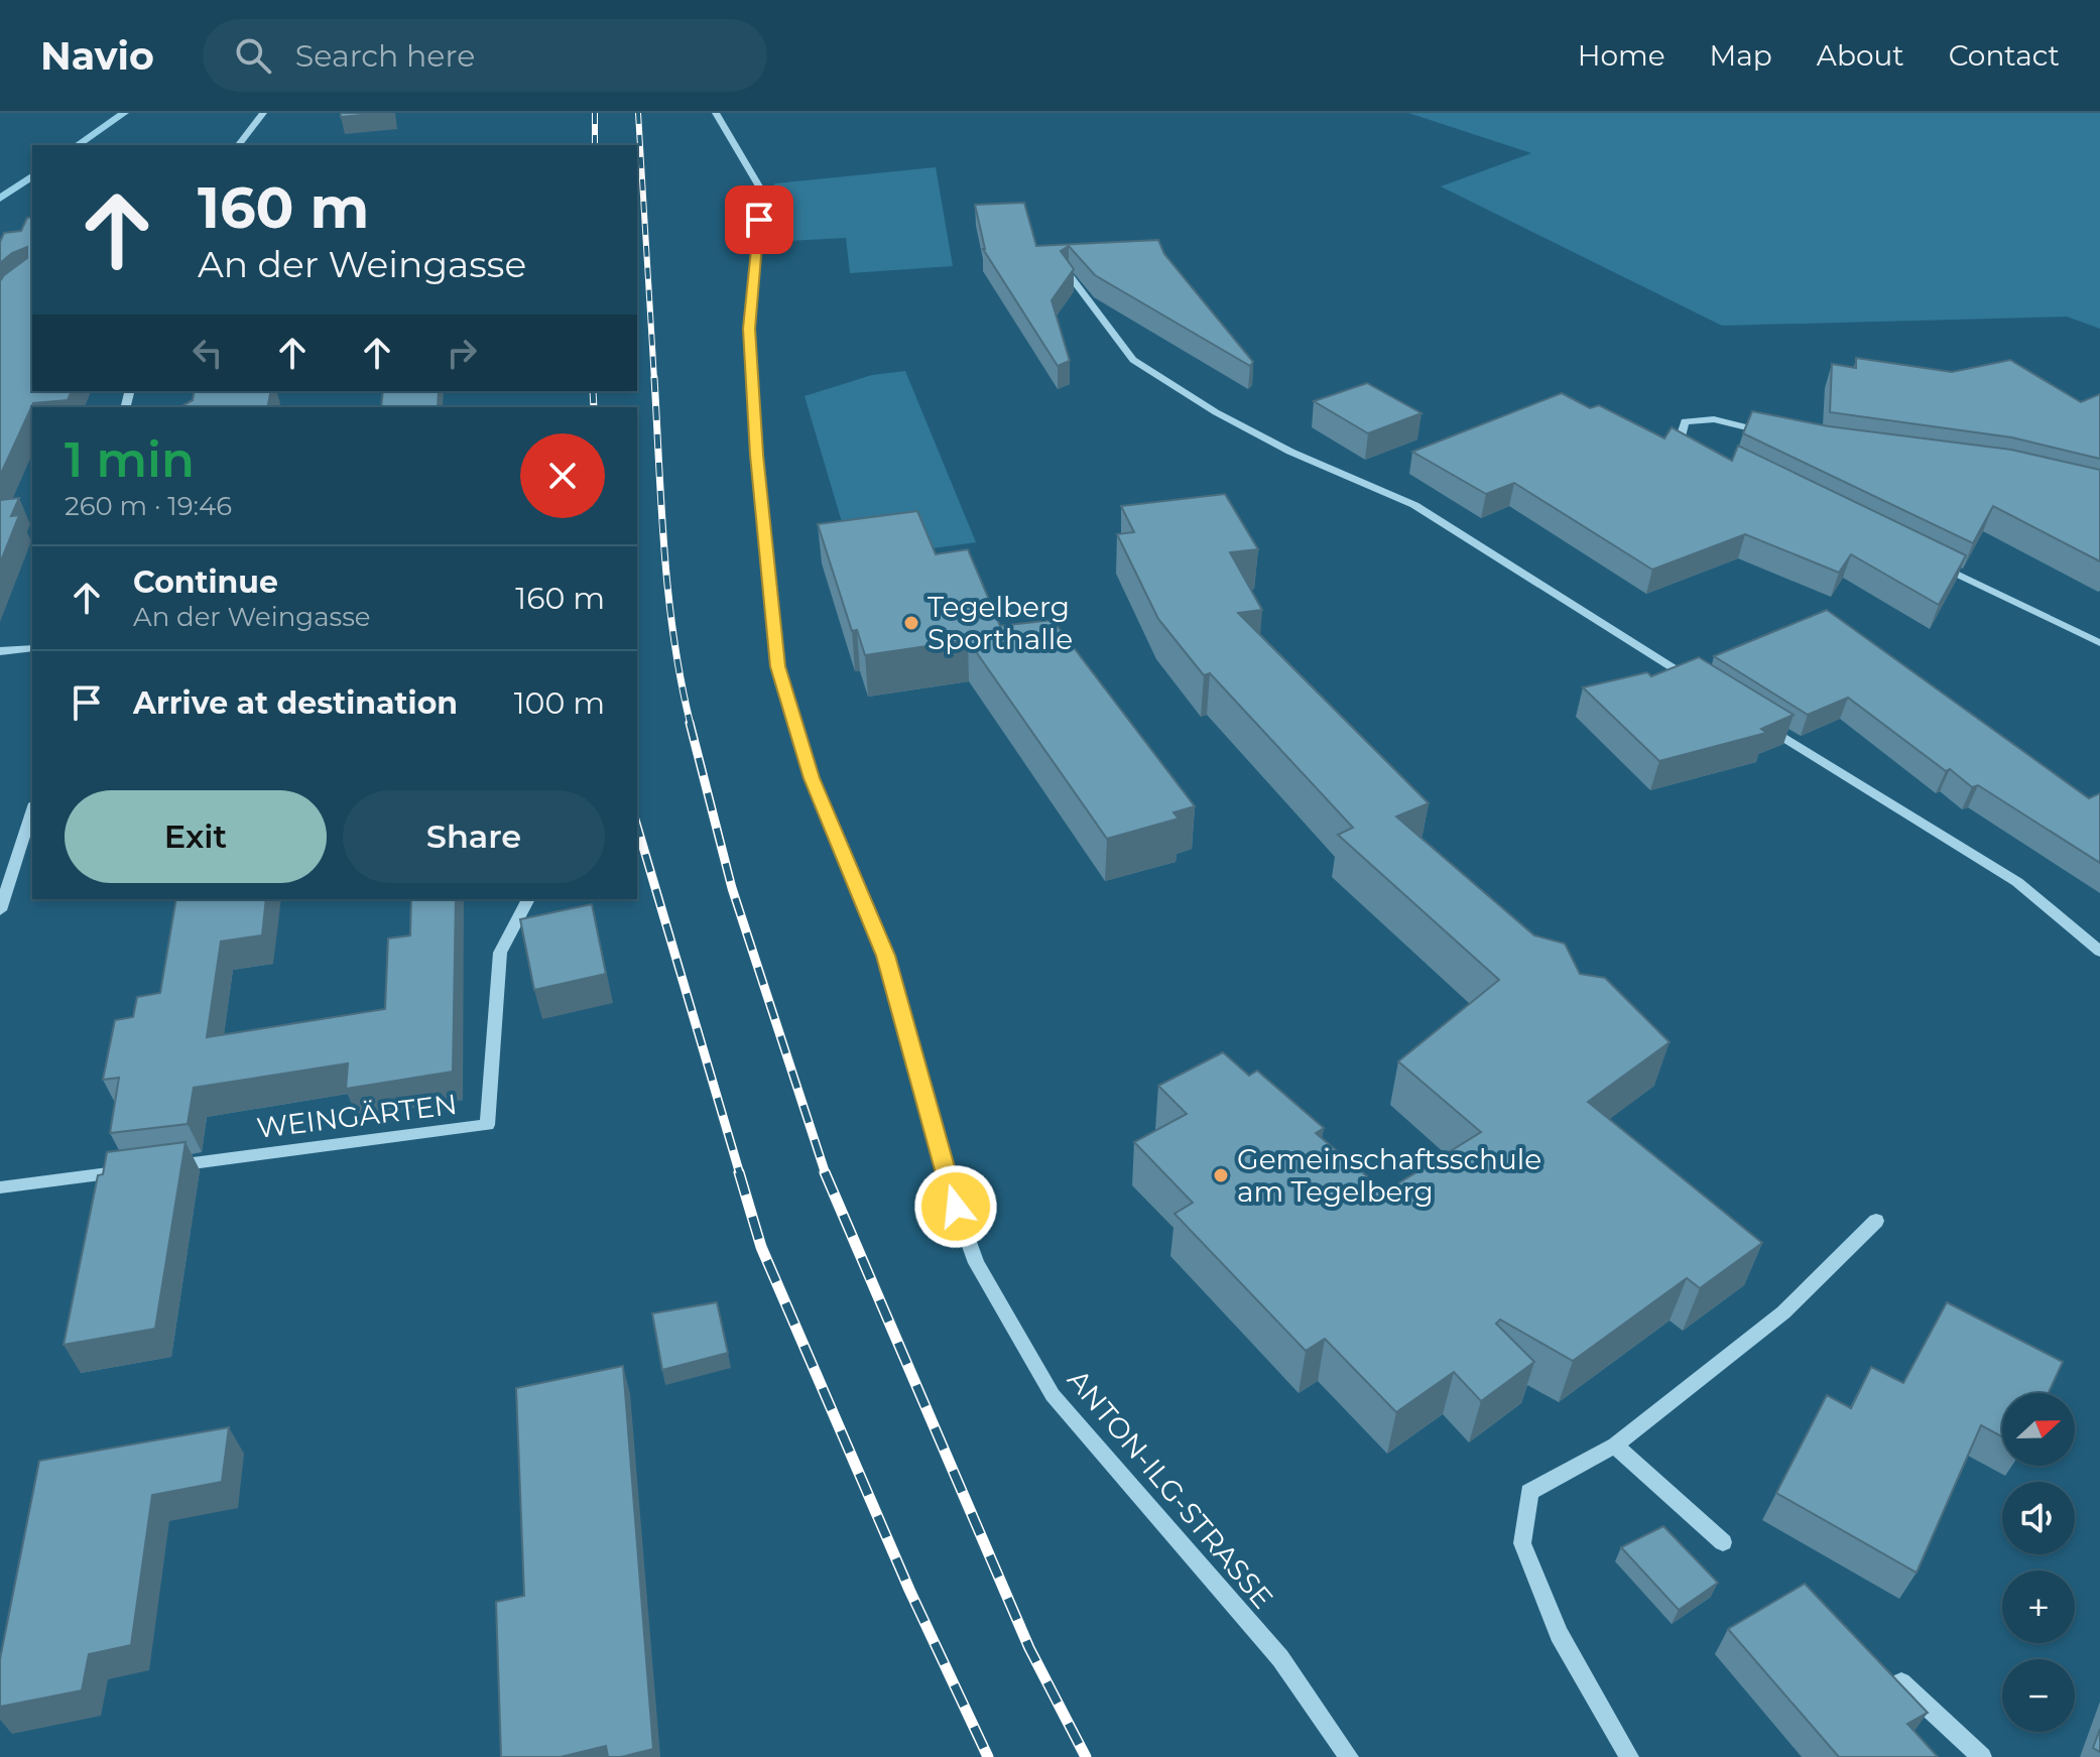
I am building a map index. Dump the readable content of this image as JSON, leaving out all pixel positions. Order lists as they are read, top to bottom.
{
  "streets": {
    "street": ["WEINGÄRTEN", "ANTON-ILG-STRASSE"]
  },
  "places": ["Tegelberg Sporthalle", "Gemeinschaftsschule am Tegelberg"],
  "north": "right",
  "page": {
    "header": "Navio",
    "search": "Search here",
    "nav": [
      "Home",
      "Map",
      "About",
      "Contact"
    ],
    "turn": ["160 m", "An der Weingasse"],
    "heading": ["1 min", "260 m · 19:46"],
    "list": [
      {
        "name": "Continue",
        "note": "An der Weingasse",
        "value": "160 m"
      },
      {
        "name": "Arrive at destination",
        "value": "100 m"
      }
    ],
    "buttons": ["Exit", "Share"],
    "map_buttons": ["+", "−"]
  }
}
